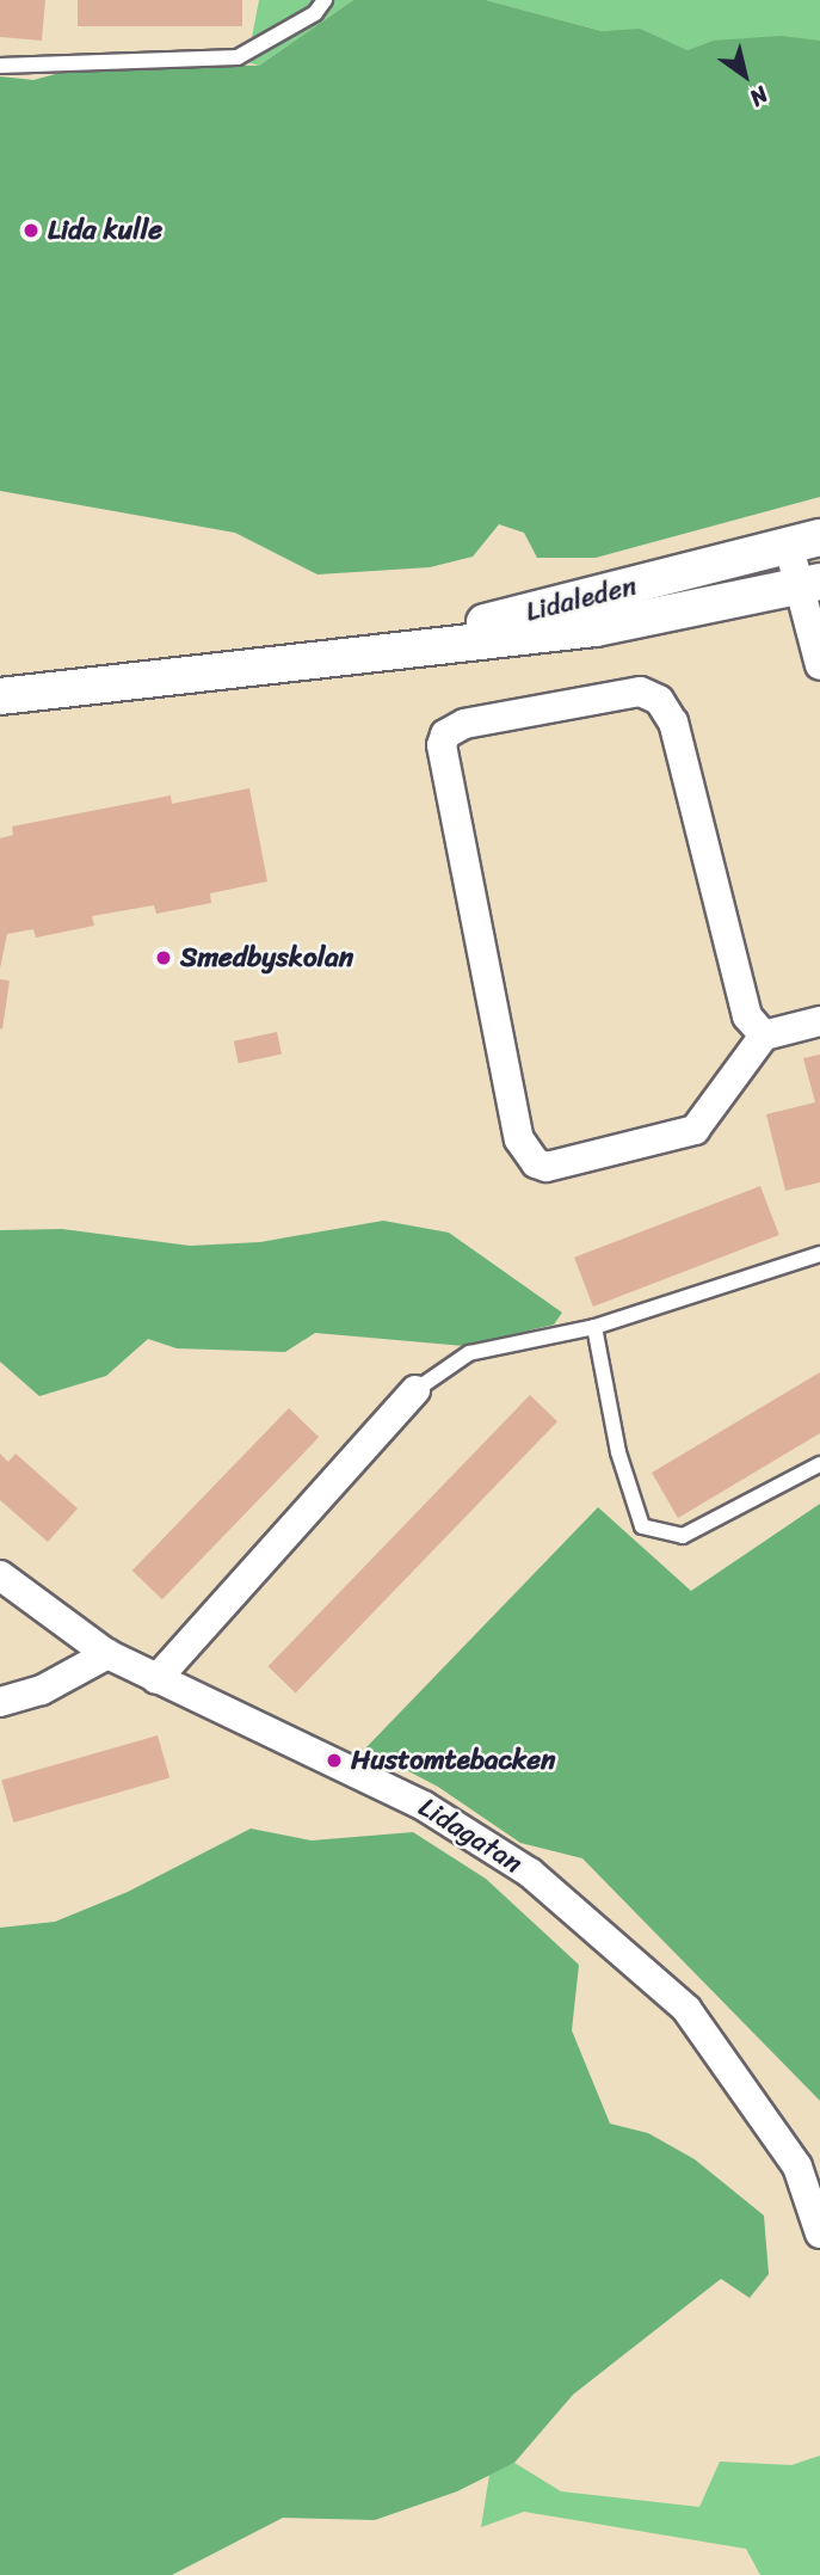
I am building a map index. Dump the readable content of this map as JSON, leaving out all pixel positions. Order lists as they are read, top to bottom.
{
  "streets": {
    "street": ["Lidaleden", "Lidagatan"]
  },
  "places": ["Lida kulle", "Smedbyskolan", "Hustomtebacken"],
  "north": "bottom right"
}
